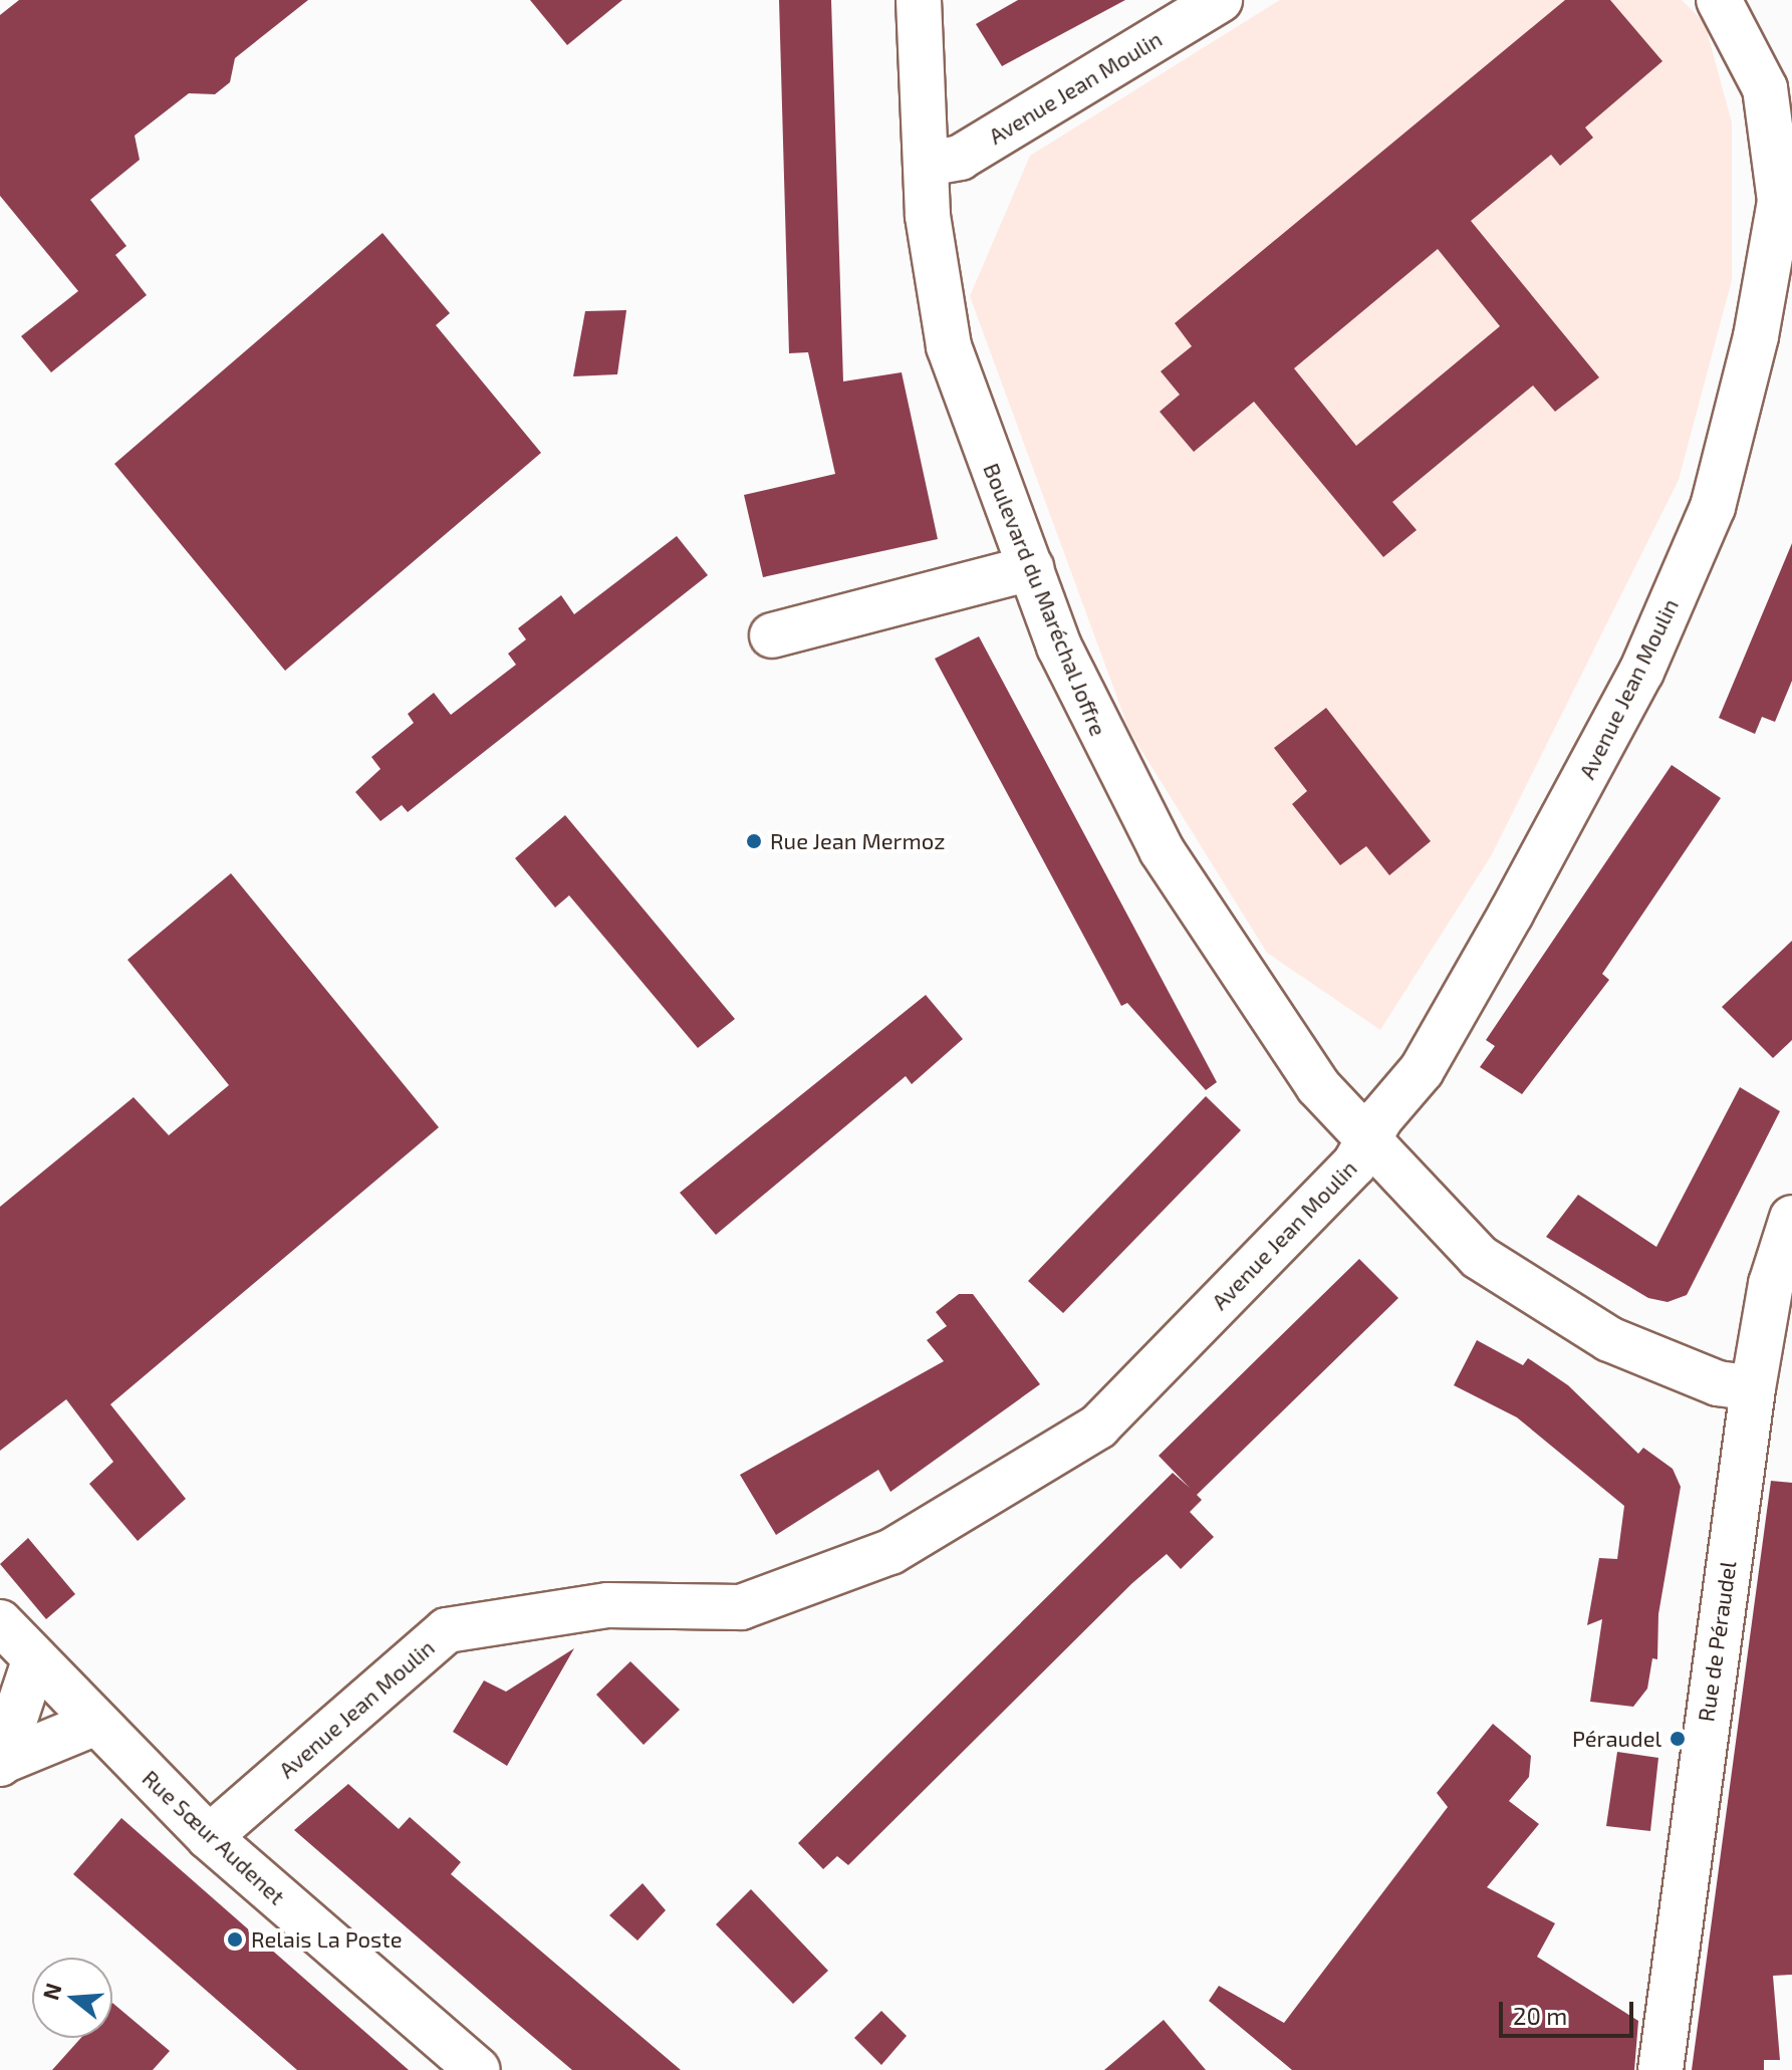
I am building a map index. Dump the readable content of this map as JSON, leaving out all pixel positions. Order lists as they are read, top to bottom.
{
  "streets": {
    "street": [
      "Avenue Jean Moulin",
      "Boulevard du Maréchal Joffre",
      "Rue de Péraudel",
      "Rue Sœur Audenet"
    ]
  },
  "crossings": [
    ["Avenue Jean Moulin", "Boulevard du Maréchal Joffre"],
    ["Avenue Jean Moulin", "Rue Sœur Audenet"],
    ["Boulevard du Maréchal Joffre", "Rue de Péraudel"]
  ],
  "places": ["Rue Jean Mermoz", "Péraudel", "Relais La Poste"],
  "scale_bar": "20 m",
  "north": "left"
}
